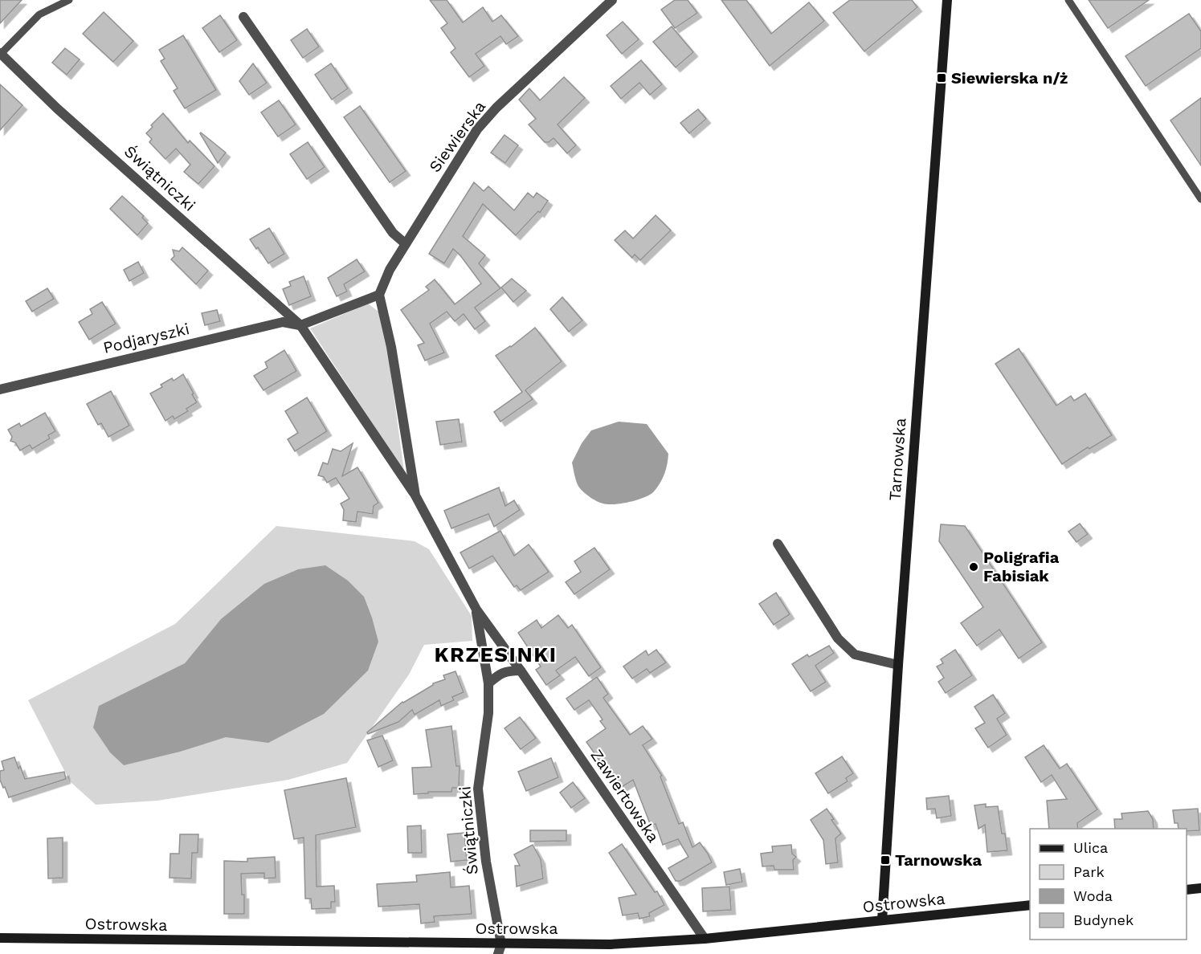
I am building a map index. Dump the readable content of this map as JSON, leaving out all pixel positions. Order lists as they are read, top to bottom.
{
  "streets": {
    "street": [
      "Siewierska",
      "Świątniczki",
      "Podjaryszki",
      "Tarnowska",
      "Zawiertowska",
      "Ostrowska"
    ]
  },
  "crossings": [
    ["Siewierska", "Świątniczki"],
    ["Świątniczki", "Podjaryszki"],
    ["Świątniczki", "Zawiertowska"],
    ["Świątniczki", "Ostrowska"],
    ["Tarnowska", "Ostrowska"],
    ["Zawiertowska", "Ostrowska"]
  ],
  "districts": ["KRZESINKI"],
  "places": {
    "transit": ["Siewierska n/ż", "Tarnowska"],
    "other": ["Poligrafia Fabisiak"]
  },
  "legend": [
    "Ulica",
    "Park",
    "Woda",
    "Budynek"
  ]
}
